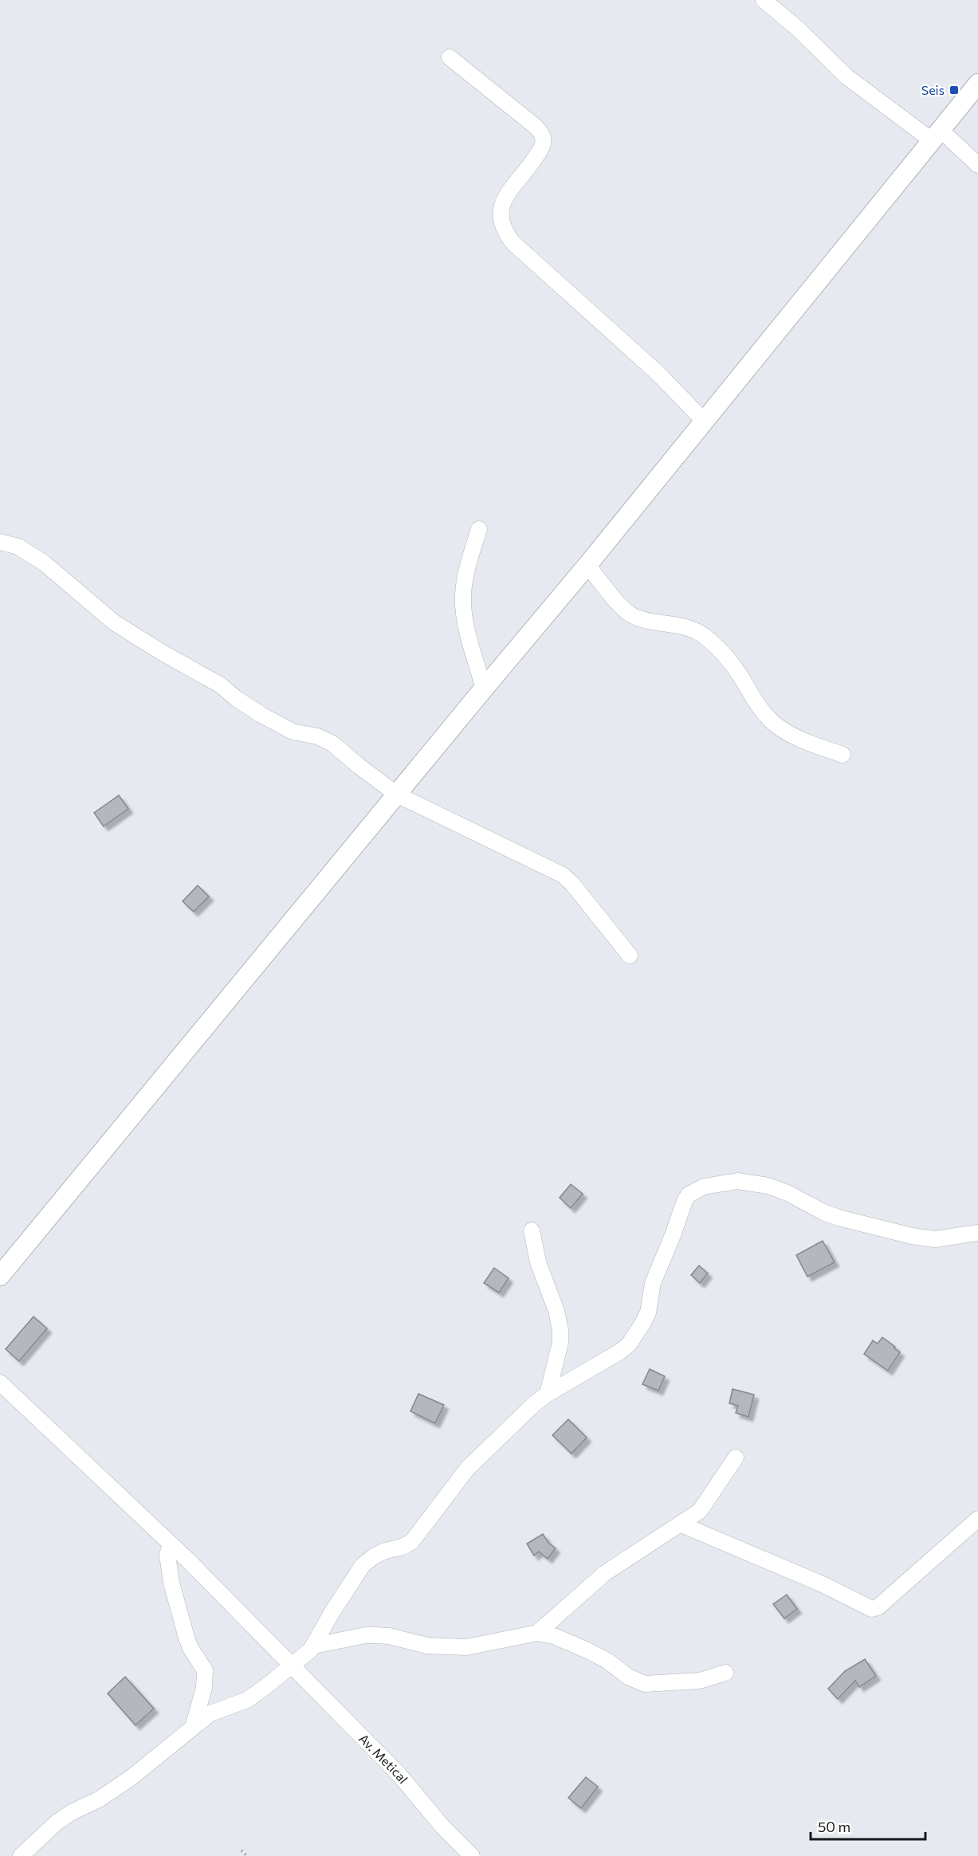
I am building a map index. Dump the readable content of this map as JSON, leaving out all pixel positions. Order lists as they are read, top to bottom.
{
  "streets": {
    "street": ["Av. Metical"]
  },
  "places": {
    "transit": ["Seis"]
  },
  "scale_bar": "50 m"
}
